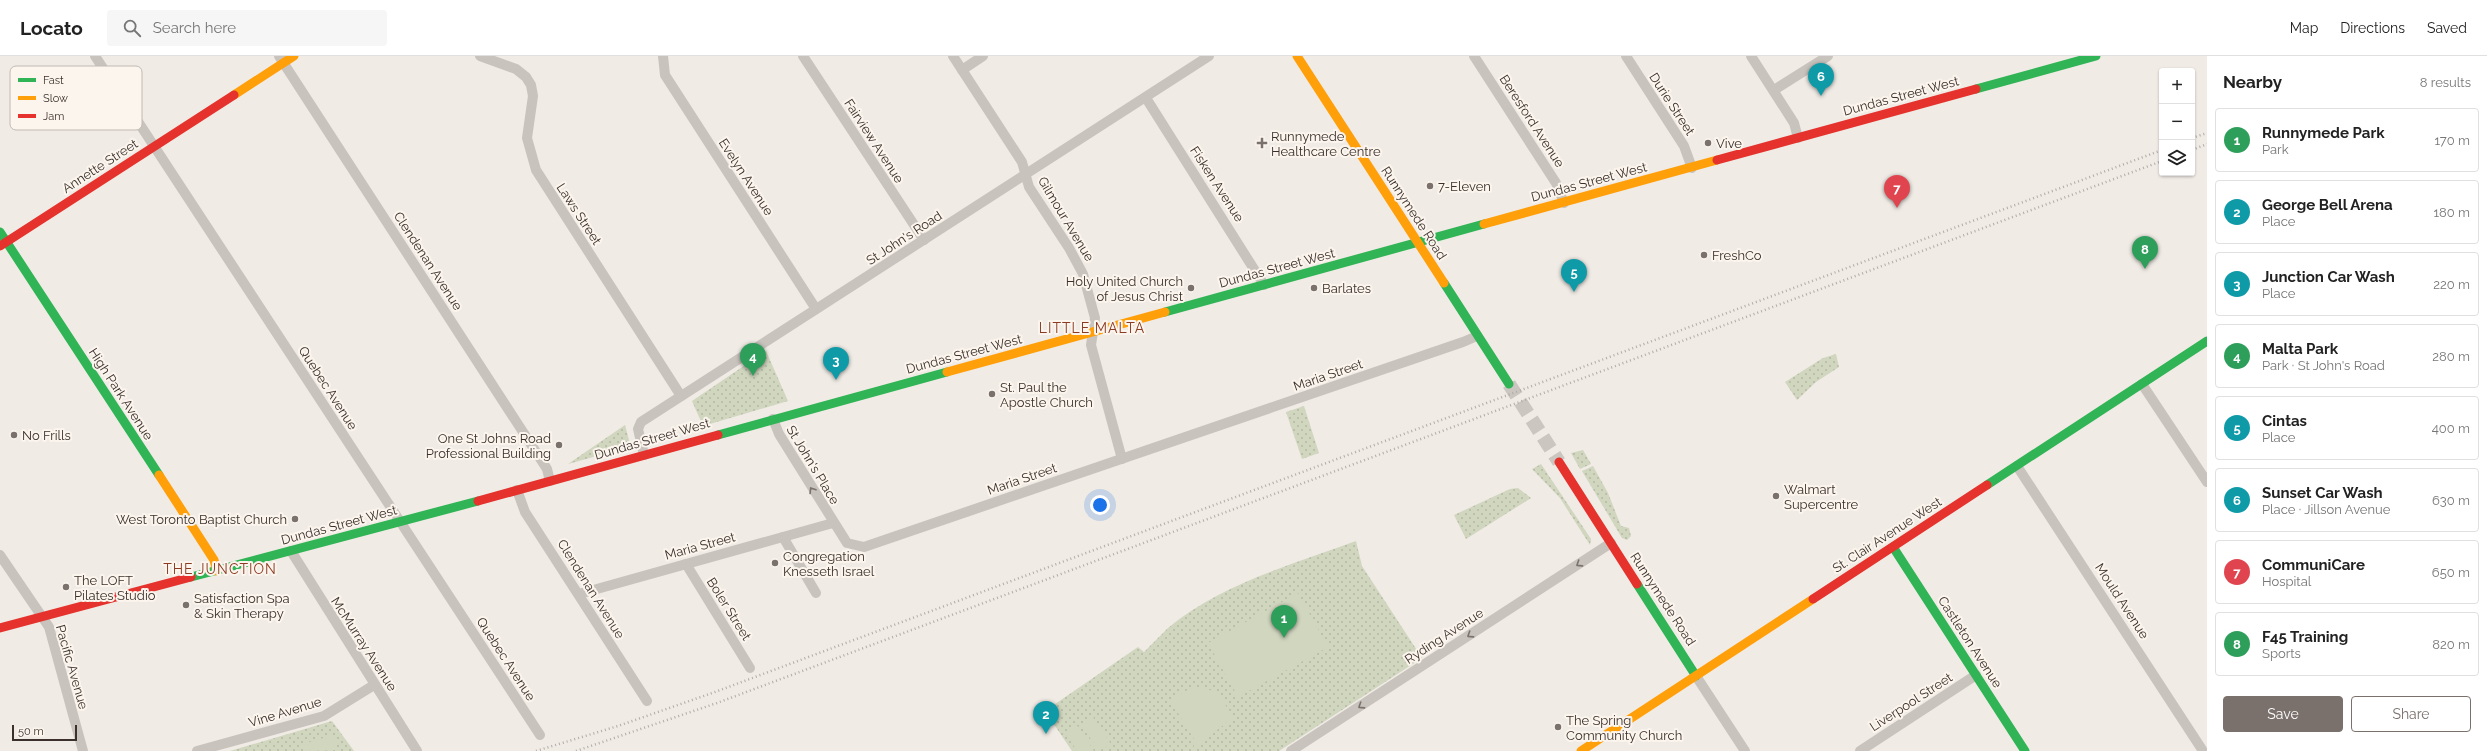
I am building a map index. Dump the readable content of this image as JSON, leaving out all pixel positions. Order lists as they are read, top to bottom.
{
  "streets": {
    "main road": [
      "Dundas Street West",
      "Annette Street",
      "Runnymede Road",
      "High Park Avenue",
      "St. Clair Avenue West",
      "Castleton Avenue"
    ],
    "street": [
      "Durie Street",
      "Beresford Avenue",
      "Fairview Avenue",
      "Evelyn Avenue",
      "Fisken Avenue",
      "Laws Street",
      "Gilmour Avenue",
      "St John's Road",
      "Clendenan Avenue",
      "Maria Street",
      "Quebec Avenue",
      "St John's Place",
      "Mould Avenue",
      "Boler Street",
      "Ryding Avenue",
      "McMurray Avenue",
      "Pacific Avenue",
      "Liverpool Street",
      "Vine Avenue"
    ]
  },
  "crossings": [
    ["Dundas Street West", "Durie Street"],
    ["Dundas Street West", "Beresford Avenue"],
    ["Dundas Street West", "Fisken Avenue"],
    ["Dundas Street West", "Runnymede Road"],
    ["Dundas Street West", "Gilmour Avenue"],
    ["Dundas Street West", "St John's Road"],
    ["Dundas Street West", "Clendenan Avenue"],
    ["Dundas Street West", "Quebec Avenue"],
    ["Dundas Street West", "High Park Avenue"],
    ["Dundas Street West", "St John's Place"],
    ["Dundas Street West", "McMurray Avenue"],
    ["Dundas Street West", "Pacific Avenue"],
    ["Fairview Avenue", "St John's Road"],
    ["Annette Street", "Clendenan Avenue"],
    ["Annette Street", "Quebec Avenue"],
    ["Annette Street", "High Park Avenue"],
    ["Evelyn Avenue", "St John's Road"],
    ["Fisken Avenue", "St John's Road"],
    ["Runnymede Road", "Maria Street"],
    ["Runnymede Road", "St. Clair Avenue West"],
    ["Runnymede Road", "Ryding Avenue"],
    ["Laws Street", "St John's Road"],
    ["Gilmour Avenue", "St John's Road"],
    ["Gilmour Avenue", "Maria Street"],
    ["Clendenan Avenue", "Maria Street"],
    ["Maria Street", "St John's Place"],
    ["Maria Street", "Boler Street"],
    ["St. Clair Avenue West", "Mould Avenue"],
    ["St. Clair Avenue West", "Castleton Avenue"],
    ["Castleton Avenue", "Liverpool Street"],
    ["McMurray Avenue", "Vine Avenue"]
  ],
  "one_way": ["St John's Place", "Ryding Avenue"],
  "districts": ["LITTLE MALTA", "THE JUNCTION"],
  "places": {
    "health": ["Runnymede Healthcare Centre"],
    "other": [
      "Vive",
      "7-Eleven",
      "FreshCo",
      "Holy United Church of Jesus Christ",
      "Barlates",
      "St. Paul the Apostle Church",
      "No Frills",
      "One St Johns Road Professional Building",
      "Walmart Supercentre",
      "West Toronto Baptist Church",
      "Congregation Knesseth Israel",
      "The LOFT Pilates Studio",
      "Satisfaction Spa & Skin Therapy",
      "The Spring Community Church"
    ]
  },
  "legend": ["Fast", "Slow", "Jam"],
  "scale_bar": "50 m",
  "page": {
    "header": "Locato",
    "search": "Search here",
    "nav": ["Map", "Directions", "Saved"],
    "heading": ["Nearby", "8 results"],
    "pins": [
      "6",
      "7",
      "8",
      "5",
      "4",
      "3",
      "1",
      "2"
    ],
    "map_buttons": ["+", "−"],
    "list": [
      {
        "mark": "1",
        "name": "Runnymede Park",
        "note": "Park",
        "value": "170 m"
      },
      {
        "mark": "2",
        "name": "George Bell Arena",
        "note": "Place",
        "value": "180 m"
      },
      {
        "mark": "3",
        "name": "Junction Car Wash",
        "note": "Place",
        "value": "220 m"
      },
      {
        "mark": "4",
        "name": "Malta Park",
        "note": "Park · St John's Road",
        "value": "280 m"
      },
      {
        "mark": "5",
        "name": "Cintas",
        "note": "Place",
        "value": "400 m"
      },
      {
        "mark": "6",
        "name": "Sunset Car Wash",
        "note": "Place · Jillson Avenue",
        "value": "630 m"
      },
      {
        "mark": "7",
        "name": "CommuniCare",
        "note": "Hospital",
        "value": "650 m"
      },
      {
        "mark": "8",
        "name": "F45 Training",
        "note": "Sports",
        "value": "820 m"
      }
    ],
    "buttons": ["Save", "Share"],
    "scale": "50 m"
  }
}
